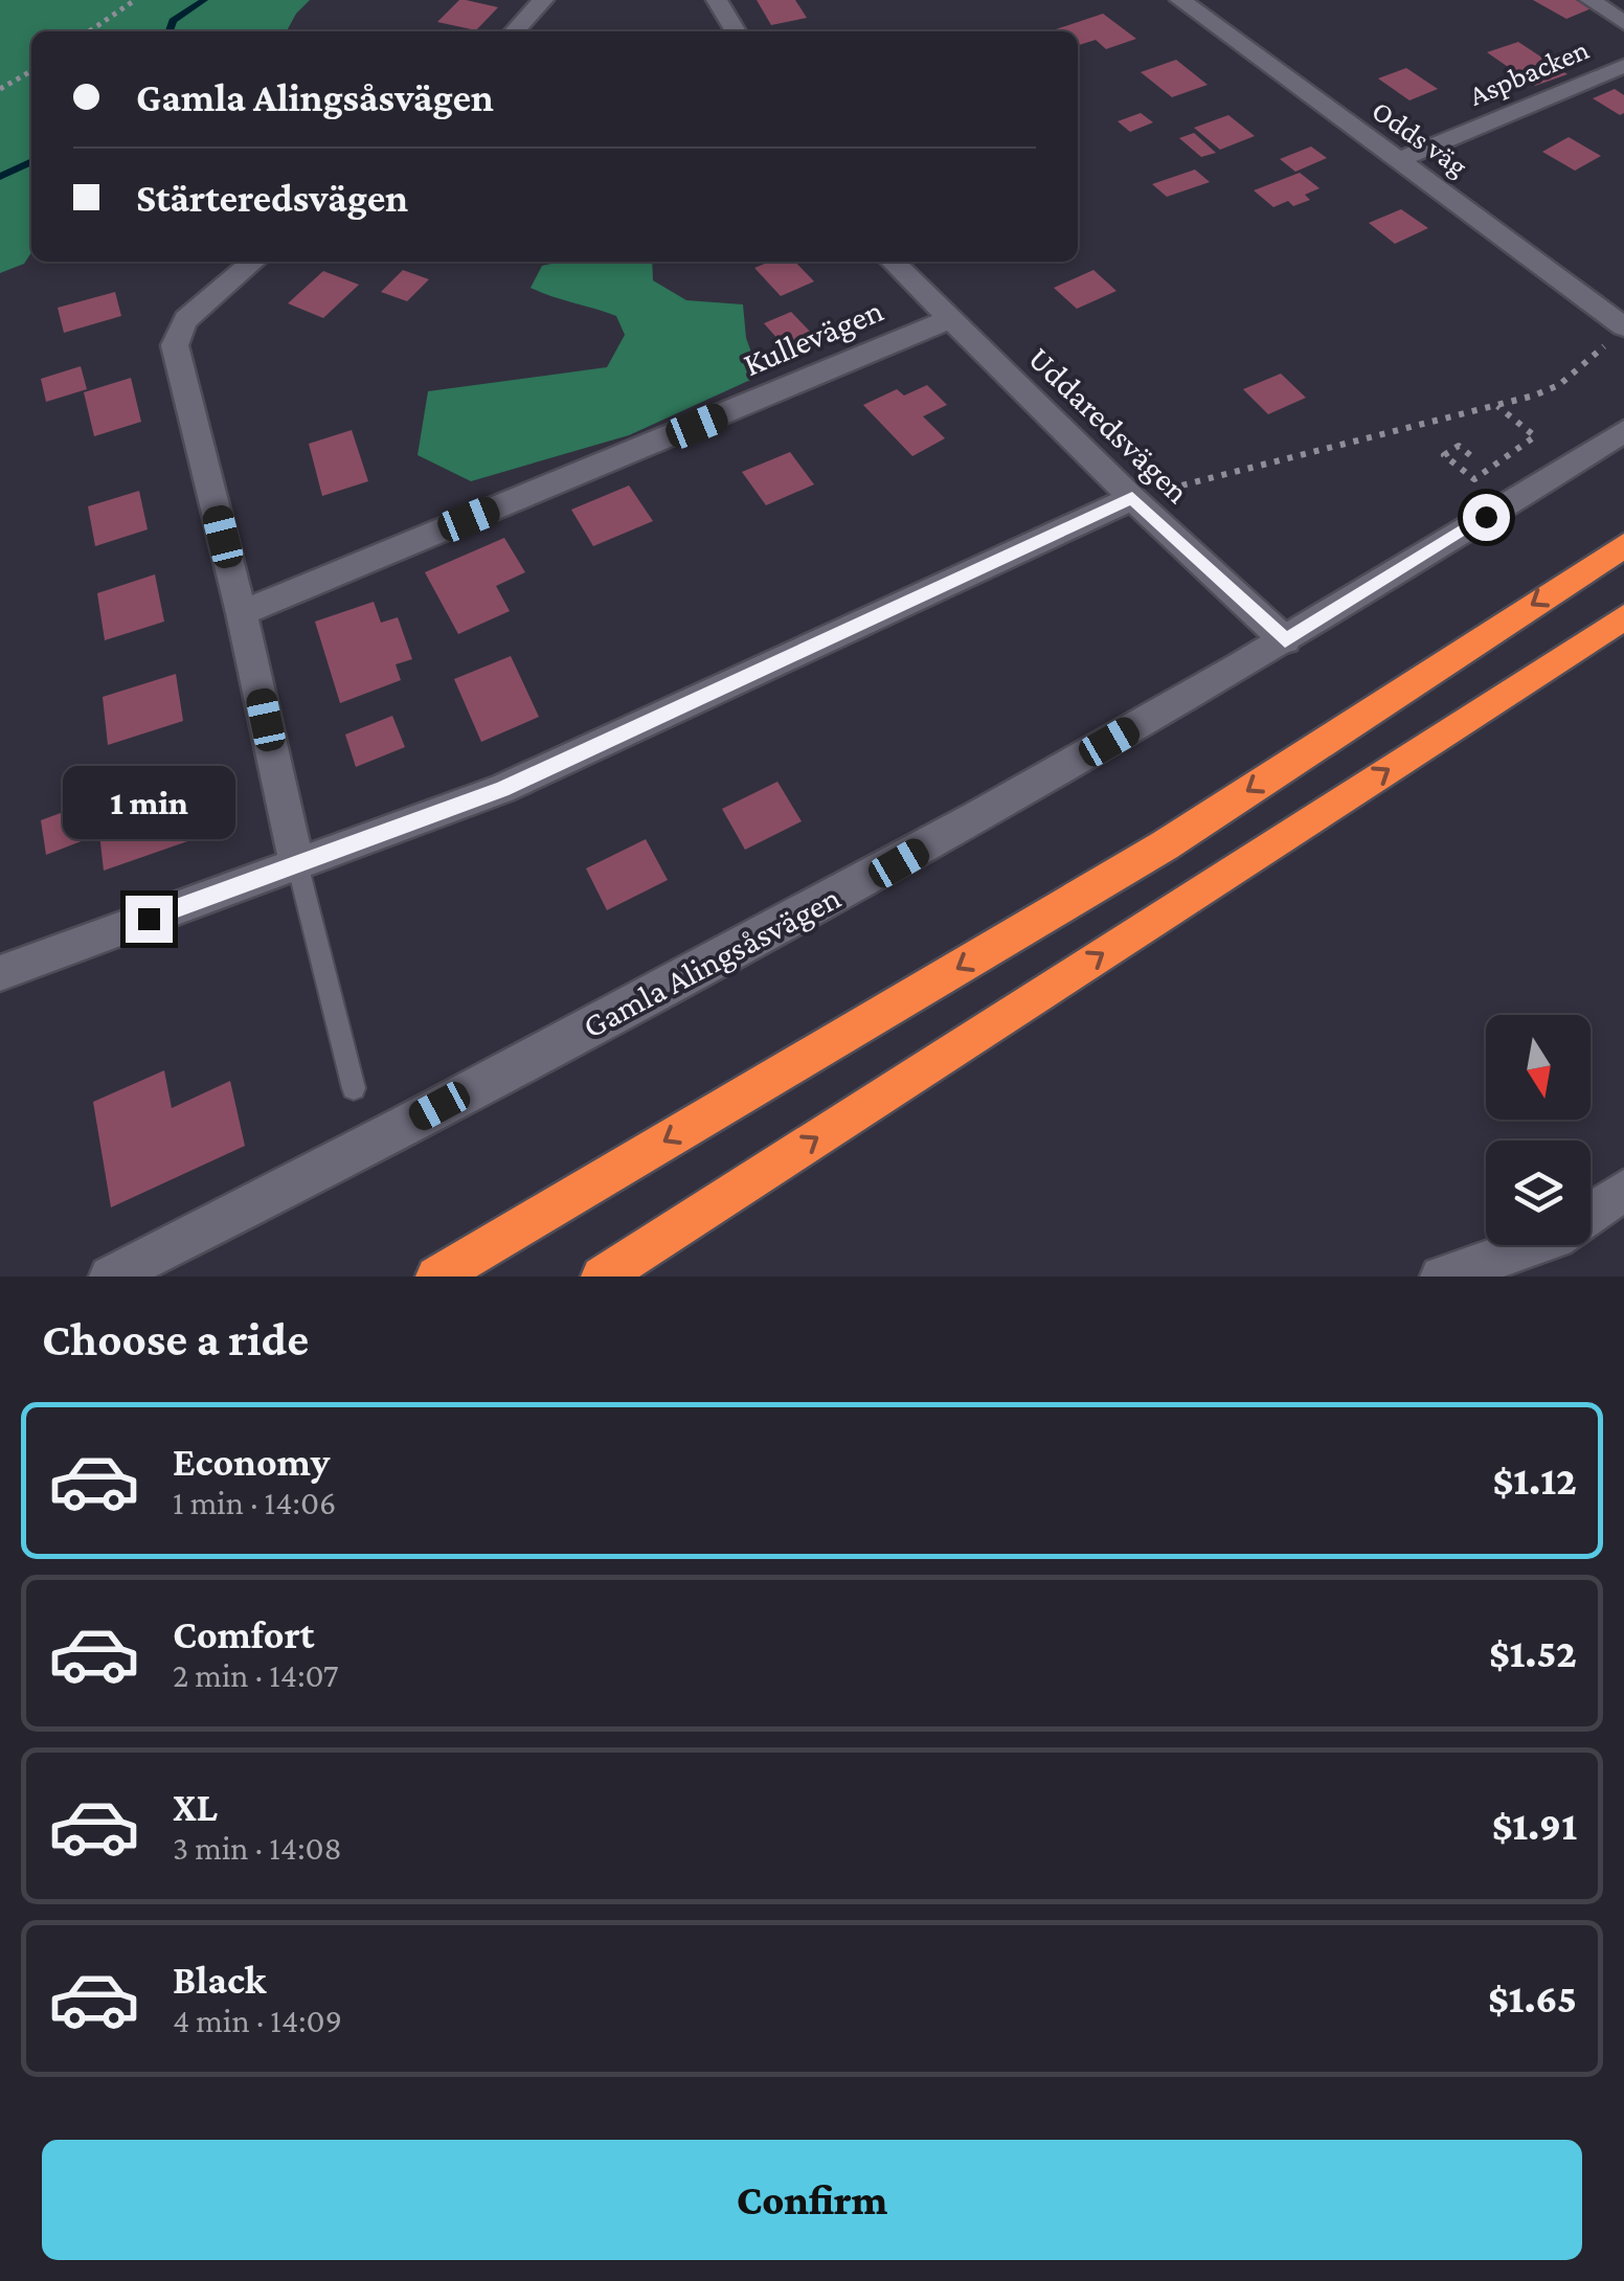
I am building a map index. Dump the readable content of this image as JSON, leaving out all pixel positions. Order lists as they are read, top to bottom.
{
  "streets": {
    "street": [
      "Aspbacken",
      "Odds väg",
      "Kullevägen",
      "Uddaredsvägen",
      "Gamla Alingsåsvägen"
    ]
  },
  "crossings": [
    ["Aspbacken", "Odds väg"],
    ["Kullevägen", "Uddaredsvägen"],
    ["Uddaredsvägen", "Gamla Alingsåsvägen"]
  ],
  "north": "bottom",
  "page": {
    "banner": ["Gamla Alingsåsvägen", "Stärteredsvägen"],
    "bubble": "1 min",
    "heading": "Choose a ride",
    "list": [
      {
        "name": "Economy",
        "note": "1 min · 14:06",
        "value": "$1.12"
      },
      {
        "name": "Comfort",
        "note": "2 min · 14:07",
        "value": "$1.52"
      },
      {
        "name": "XL",
        "note": "3 min · 14:08",
        "value": "$1.91"
      },
      {
        "name": "Black",
        "note": "4 min · 14:09",
        "value": "$1.65"
      }
    ],
    "buttons": "Confirm"
  }
}
